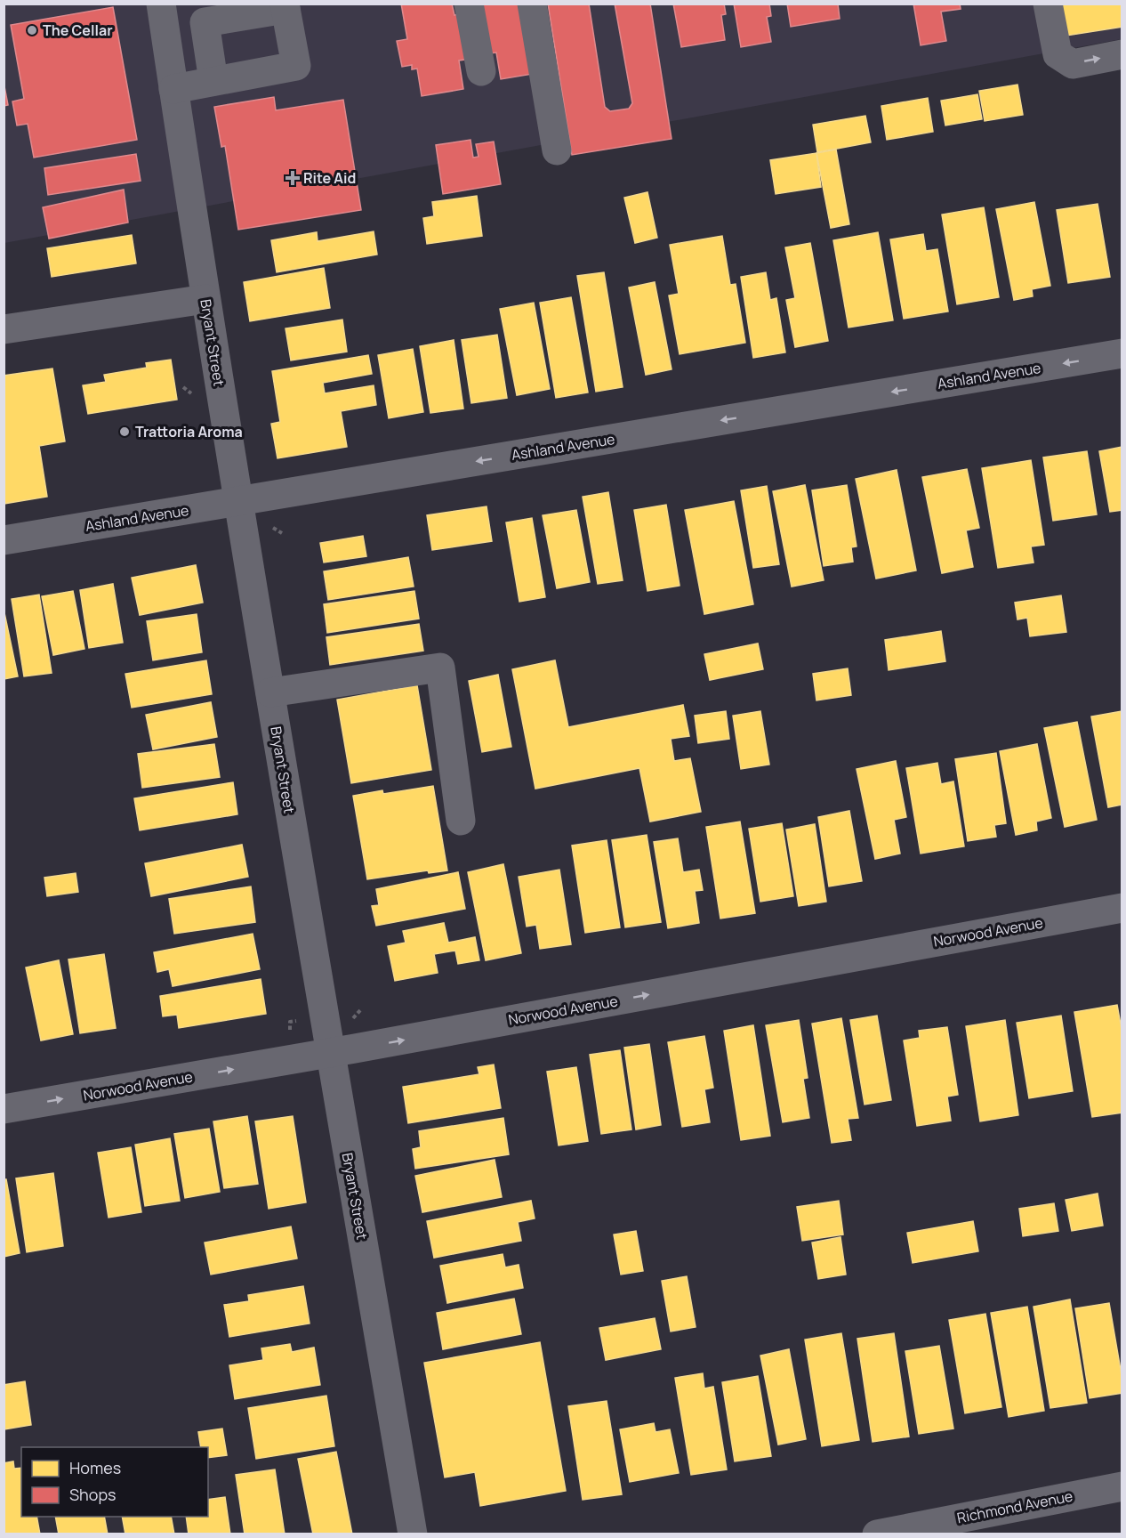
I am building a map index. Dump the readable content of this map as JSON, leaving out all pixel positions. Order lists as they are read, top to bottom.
{
  "streets": {
    "street": [
      "Bryant Street",
      "Ashland Avenue",
      "Norwood Avenue",
      "Richmond Avenue"
    ]
  },
  "crossings": [
    ["Bryant Street", "Ashland Avenue"],
    ["Bryant Street", "Norwood Avenue"]
  ],
  "one_way": ["Ashland Avenue", "Norwood Avenue"],
  "places": {
    "other": ["The Cellar", "Trattoria Aroma"],
    "health": ["Rite Aid"]
  },
  "legend": ["Homes", "Shops"]
}
